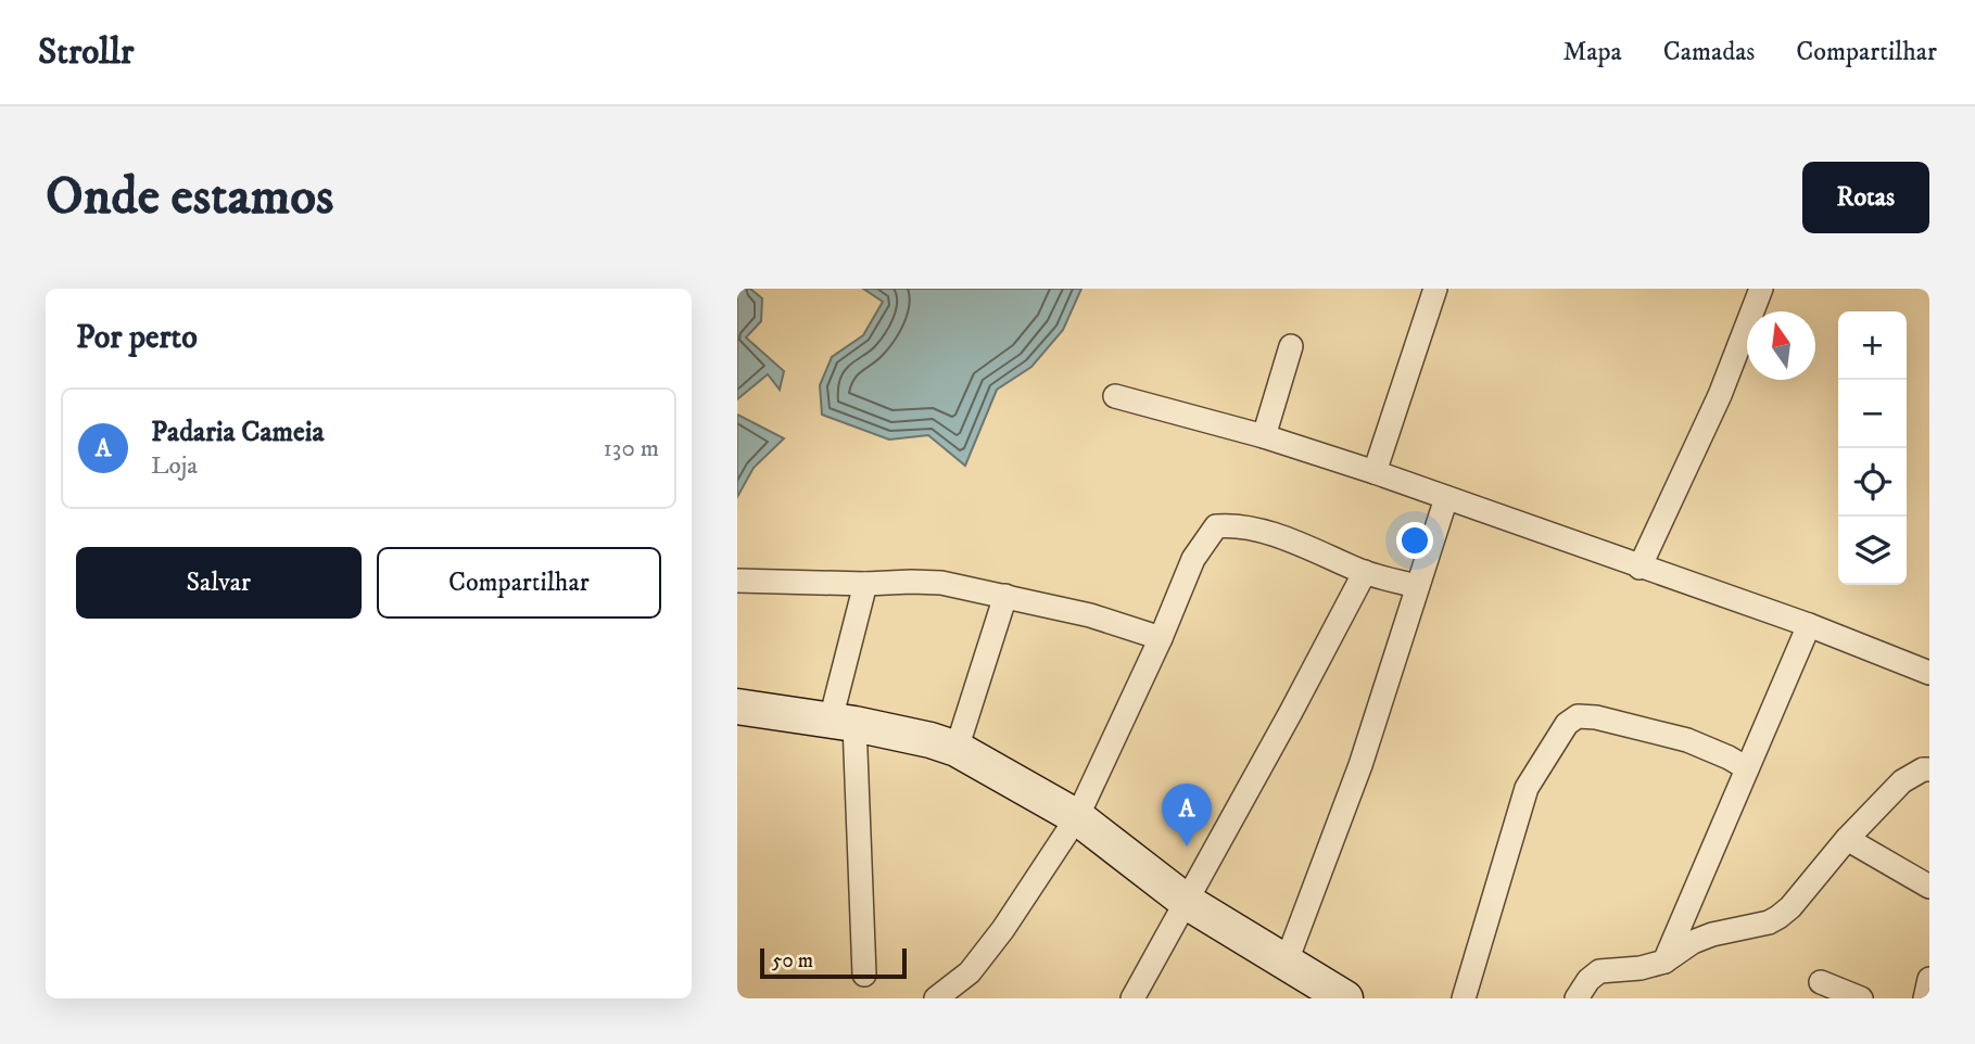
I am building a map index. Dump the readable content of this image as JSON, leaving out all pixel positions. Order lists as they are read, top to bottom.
{
  "scale_bar": "50 m",
  "north": "top",
  "page": {
    "header": "Strollr",
    "nav": ["Mapa", "Camadas", "Compartilhar"],
    "buttons": [
      "Rotas",
      ["Salvar", "Compartilhar"]
    ],
    "title": "Onde estamos",
    "heading": "Por perto",
    "map_buttons": ["+", "−"],
    "list": [
      {
        "mark": "A",
        "name": "Padaria Cameia",
        "note": "Loja",
        "value": "130 m"
      }
    ],
    "pins": "A",
    "scale": "50 m"
  }
}
